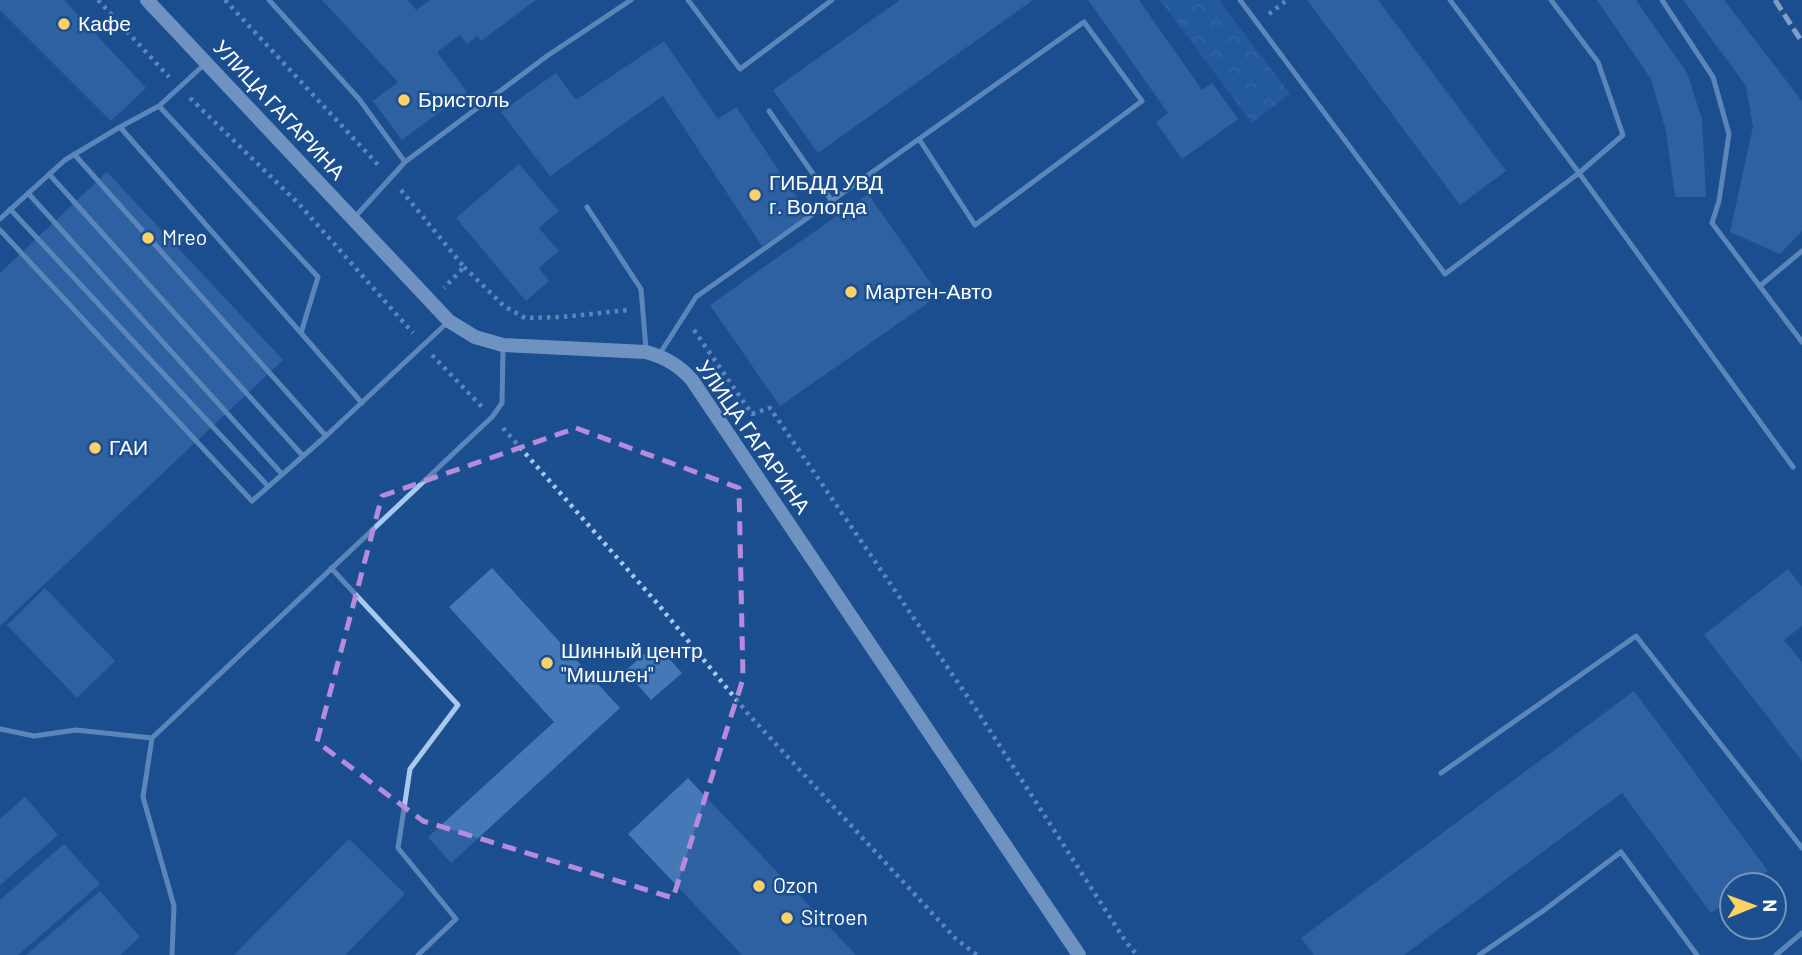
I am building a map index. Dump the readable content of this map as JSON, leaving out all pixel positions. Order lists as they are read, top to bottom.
{
  "streets": {
    "street": ["УЛИЦА ГАГАРИНА"]
  },
  "places": [
    "Кафе",
    "Бристоль",
    "ГИБДД УВД г. Вологда",
    "Mreo",
    "Мартен-Авто",
    "ГАИ",
    "Шинный центр \"Мишлен\"",
    "Ozon",
    "Sitroen"
  ],
  "north": "right"
}
